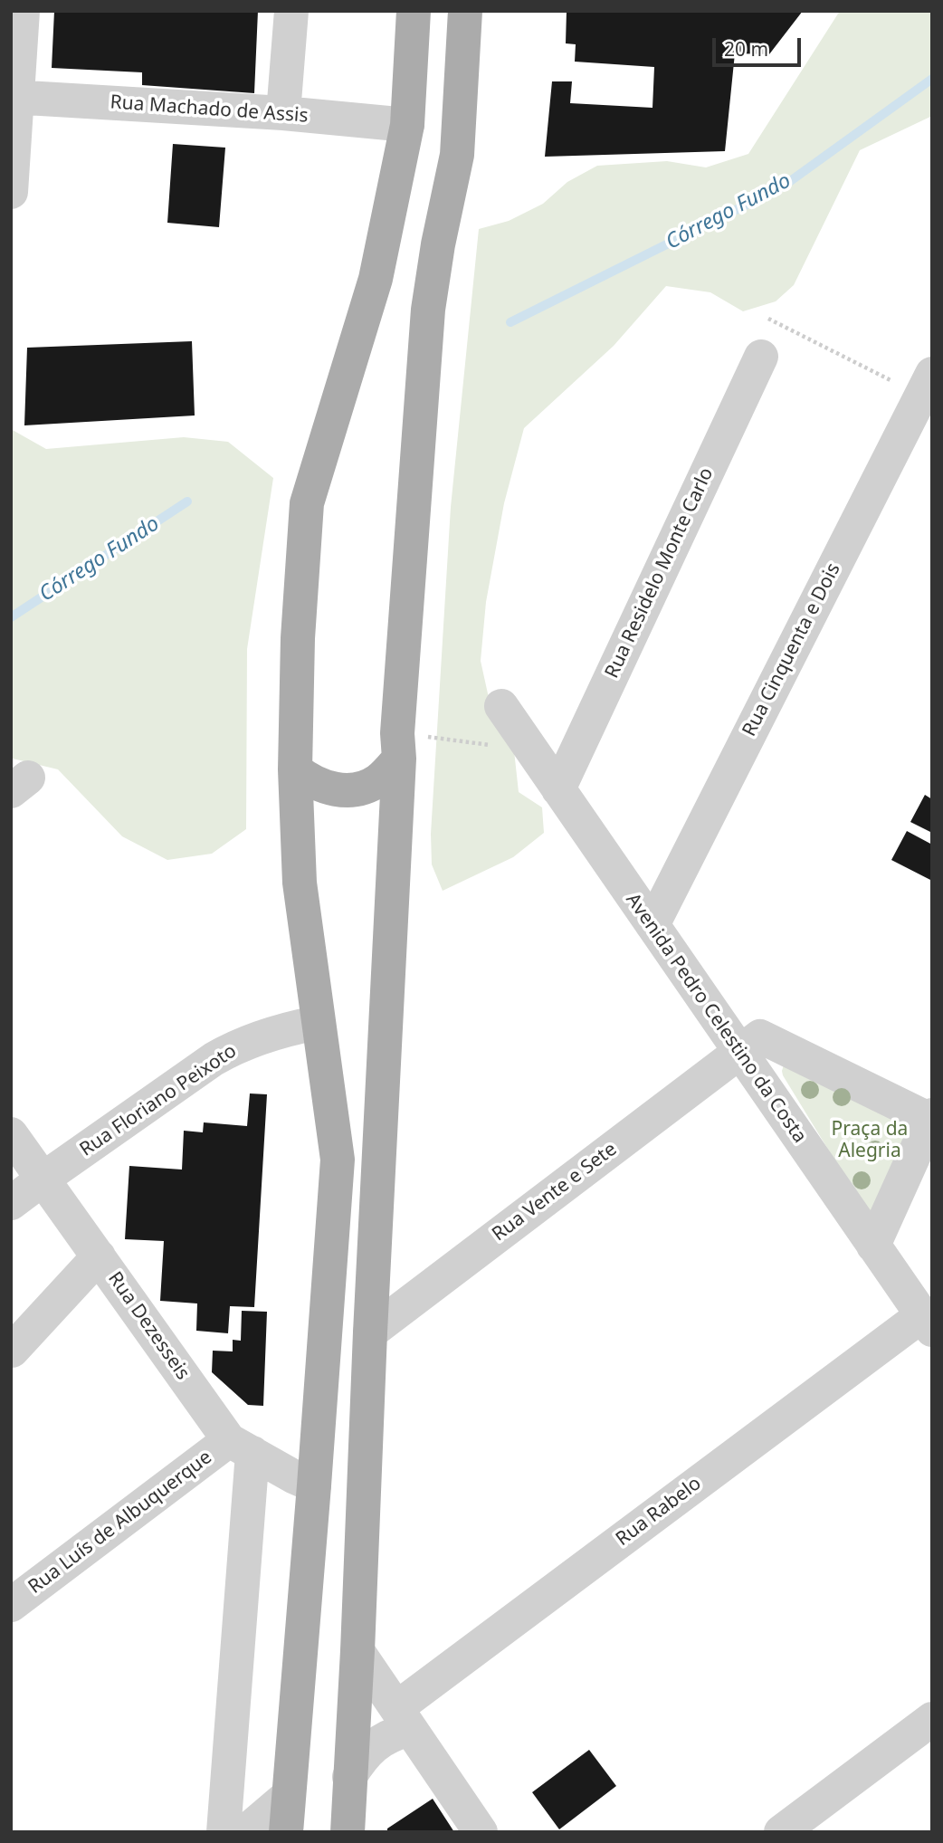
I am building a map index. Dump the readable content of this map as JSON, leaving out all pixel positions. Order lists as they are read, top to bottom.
{
  "streets": {
    "street": [
      "Rua Machado de Assis",
      "Rua Residelo Monte Carlo",
      "Rua Cinquenta e Dois",
      "Avenida Pedro Celestino da Costa",
      "Rua Floriano Peixoto",
      "Rua Vente e Sete",
      "Rua Dezesseis",
      "Rua Rabelo",
      "Rua Luís de Albuquerque"
    ]
  },
  "crossings": [
    ["Rua Residelo Monte Carlo", "Avenida Pedro Celestino da Costa"],
    ["Rua Cinquenta e Dois", "Avenida Pedro Celestino da Costa"],
    ["Avenida Pedro Celestino da Costa", "Rua Vente e Sete"],
    ["Avenida Pedro Celestino da Costa", "Rua Rabelo"],
    ["Rua Floriano Peixoto", "Rua Dezesseis"],
    ["Rua Dezesseis", "Rua Luís de Albuquerque"]
  ],
  "water": ["Córrego Fundo"],
  "parks": ["Praça da Alegria"],
  "scale_bar": "20 m"
}
